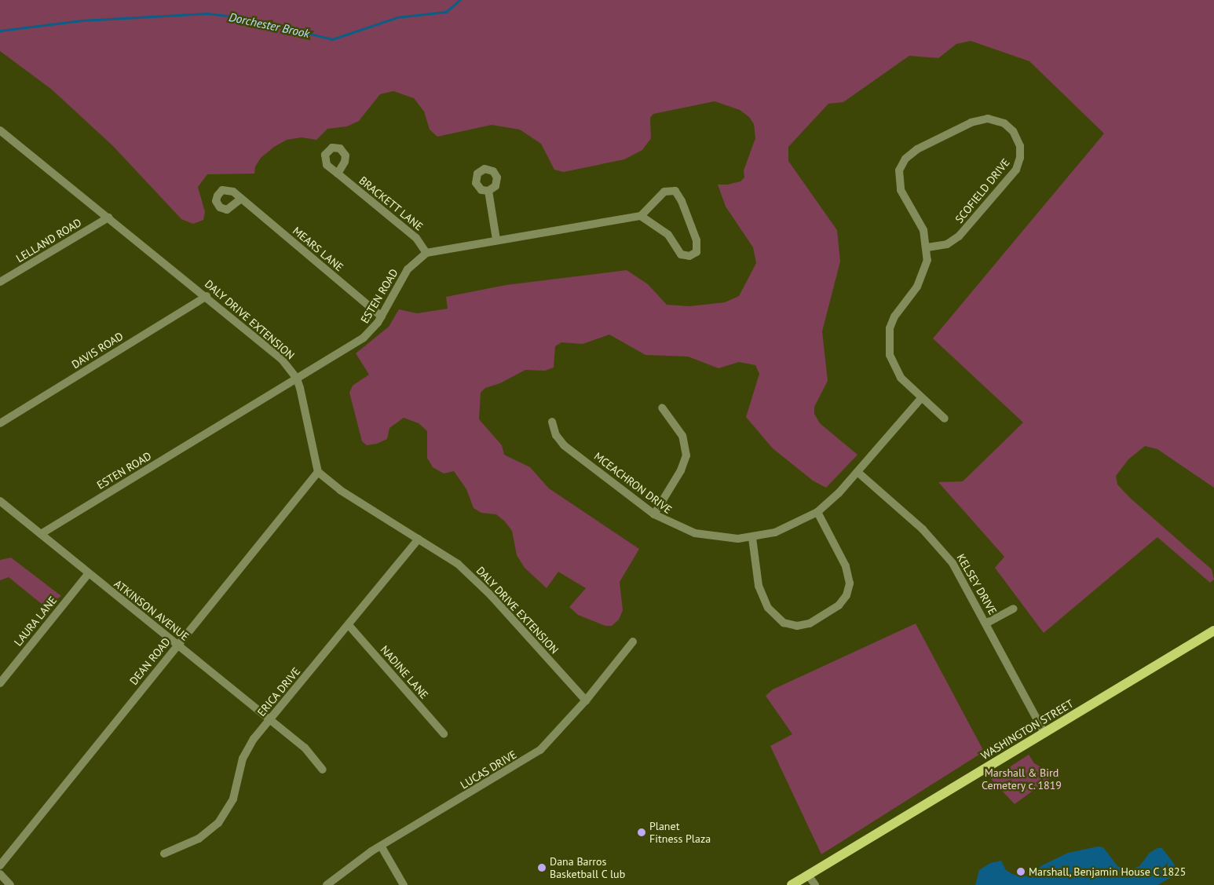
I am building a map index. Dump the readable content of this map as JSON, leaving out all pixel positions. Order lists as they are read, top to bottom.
{
  "streets": {
    "main road": ["WASHINGTON STREET"],
    "street": [
      "SCOFIELD DRIVE",
      "BRACKETT LANE",
      "LELLAND ROAD",
      "MEARS LANE",
      "ESTEN ROAD",
      "DALY DRIVE EXTENSION",
      "DAVIS ROAD",
      "MCEACHRON DRIVE",
      "KELSEY DRIVE",
      "ATKINSON AVENUE",
      "LAURA LANE",
      "DEAN ROAD",
      "NADINE LANE",
      "ERICA DRIVE",
      "LUCAS DRIVE"
    ]
  },
  "crossings": [
    ["SCOFIELD DRIVE", "MCEACHRON DRIVE"],
    ["BRACKETT LANE", "ESTEN ROAD"],
    ["LELLAND ROAD", "DALY DRIVE EXTENSION"],
    ["MEARS LANE", "ESTEN ROAD"],
    ["ESTEN ROAD", "DALY DRIVE EXTENSION"],
    ["ESTEN ROAD", "ATKINSON AVENUE"],
    ["DALY DRIVE EXTENSION", "DAVIS ROAD"],
    ["DALY DRIVE EXTENSION", "DEAN ROAD"],
    ["DALY DRIVE EXTENSION", "ERICA DRIVE"],
    ["DALY DRIVE EXTENSION", "LUCAS DRIVE"],
    ["MCEACHRON DRIVE", "KELSEY DRIVE"],
    ["KELSEY DRIVE", "WASHINGTON STREET"],
    ["ATKINSON AVENUE", "LAURA LANE"],
    ["ATKINSON AVENUE", "DEAN ROAD"],
    ["ATKINSON AVENUE", "ERICA DRIVE"],
    ["NADINE LANE", "ERICA DRIVE"]
  ],
  "water": ["Dorchester Brook"],
  "parks": ["Marshall & Bird Cemetery c. 1819"],
  "places": ["Planet Fitness Plaza", "Dana Barros Basketball C lub", "Marshall, Benjamin House C 1825"]
}
